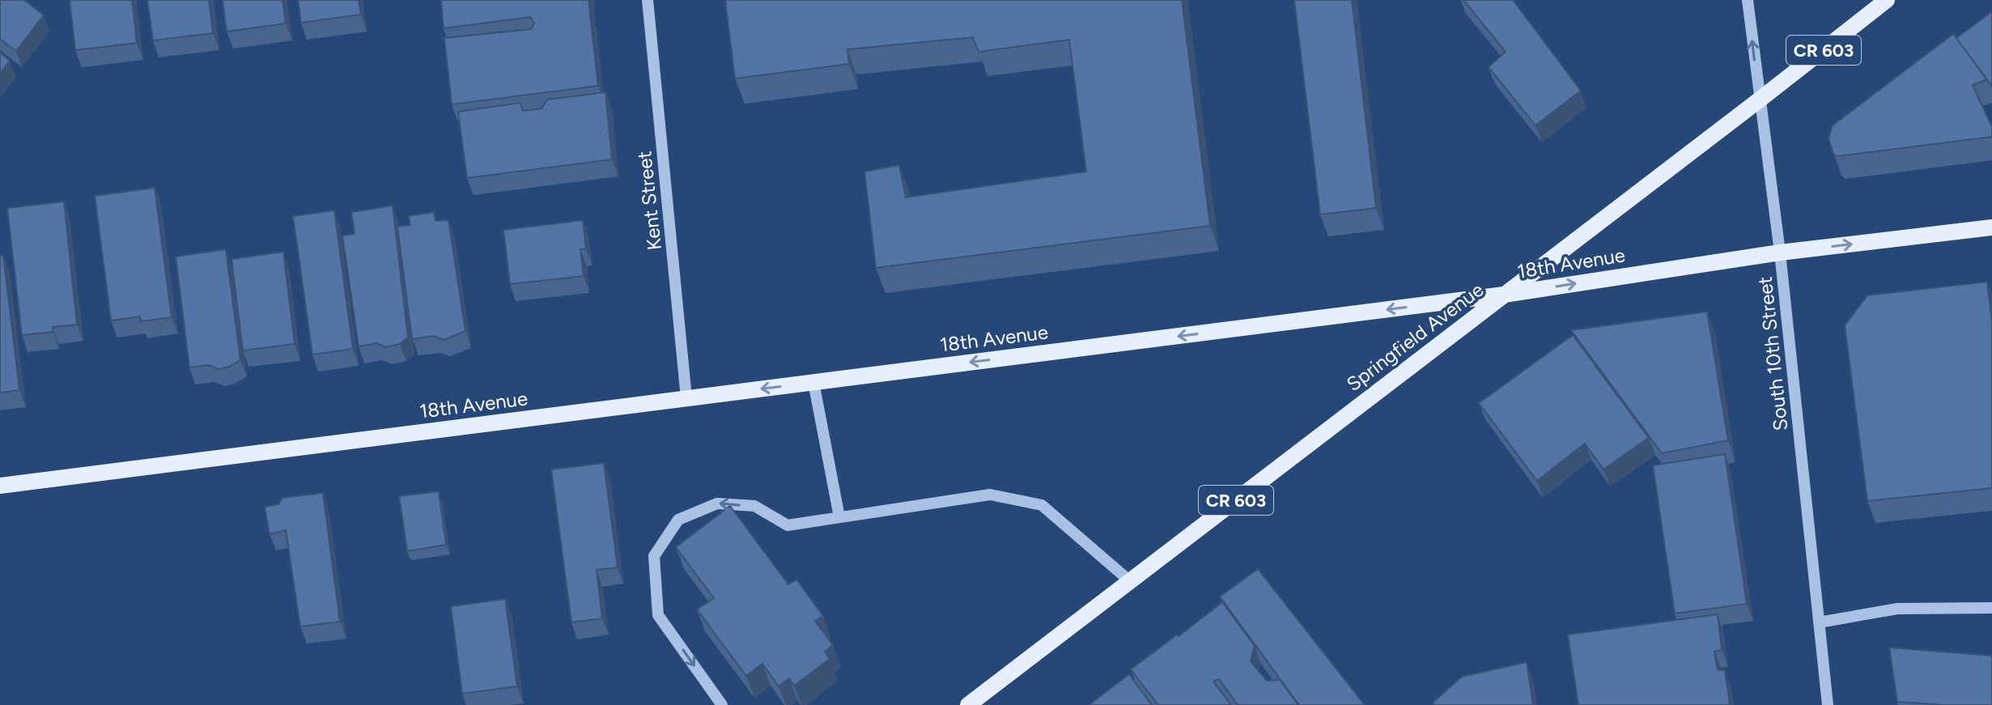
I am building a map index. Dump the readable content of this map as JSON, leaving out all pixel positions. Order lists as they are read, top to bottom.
{
  "streets": {
    "main road": ["CR 603", "18th Avenue", "Springfield Avenue"],
    "street": ["Kent Street", "South 10th Street"]
  },
  "crossings": [
    ["Kent Street", "18th Avenue"],
    ["18th Avenue", "Springfield Avenue"],
    ["18th Avenue", "South 10th Street"],
    ["Springfield Avenue", "South 10th Street"]
  ]
}
